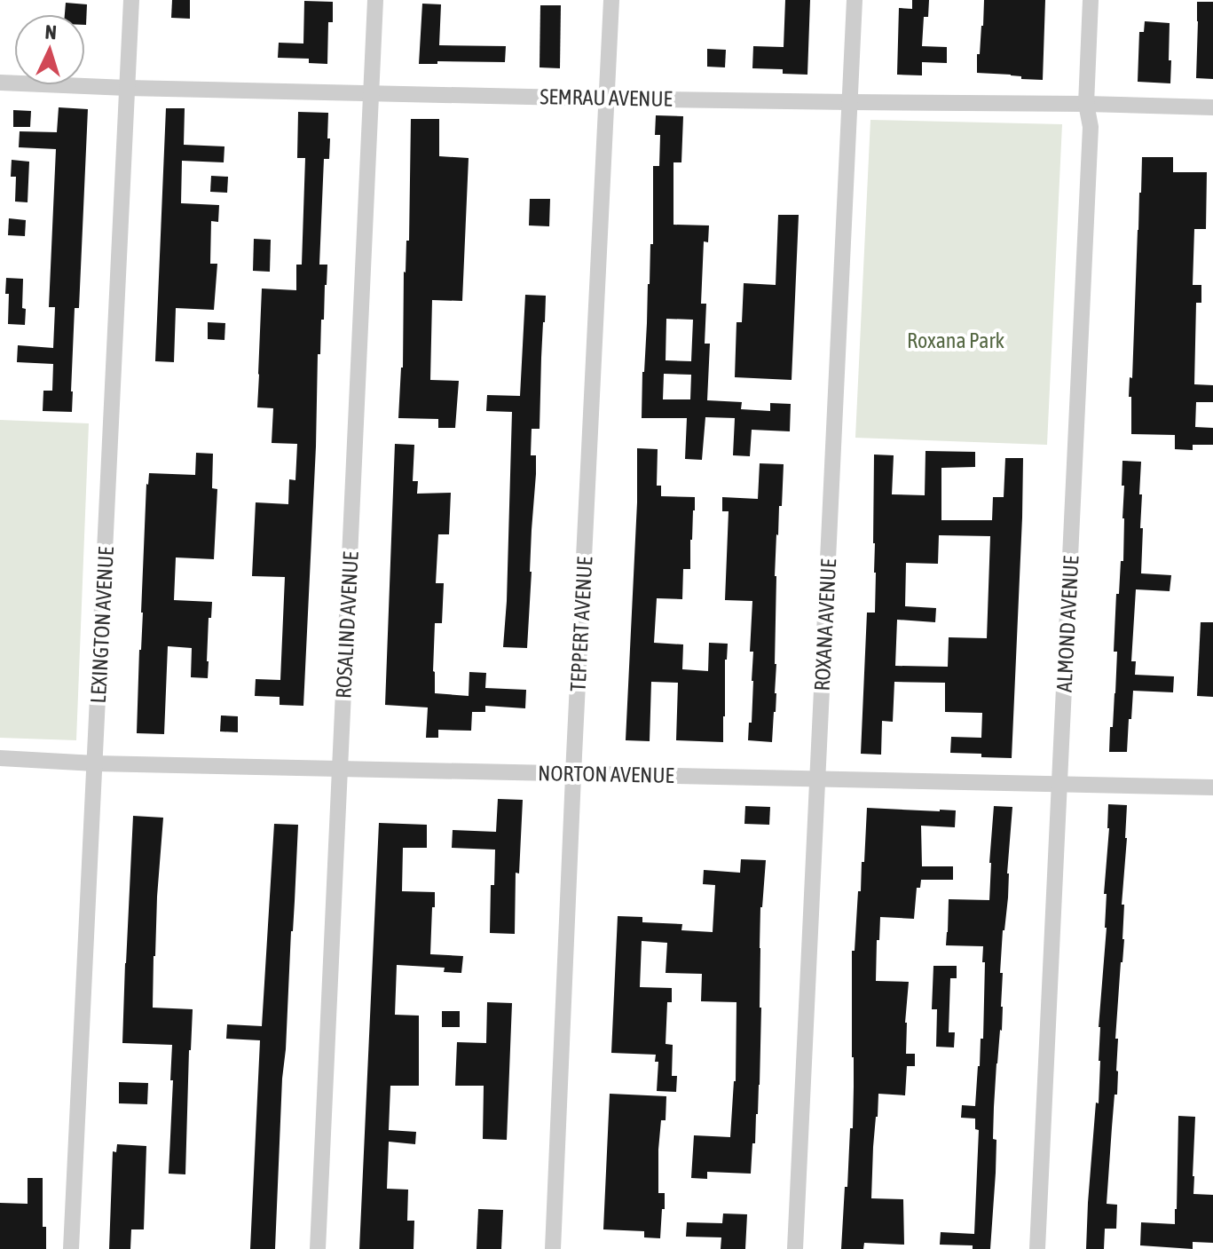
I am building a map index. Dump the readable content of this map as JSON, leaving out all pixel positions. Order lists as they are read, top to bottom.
{
  "streets": {
    "street": [
      "SEMRAU AVENUE",
      "TEPPERT AVENUE",
      "ALMOND AVENUE",
      "LEXINGTON AVENUE",
      "ROSALIND AVENUE",
      "ROXANA AVENUE",
      "NORTON AVENUE"
    ]
  },
  "crossings": [
    ["SEMRAU AVENUE", "TEPPERT AVENUE"],
    ["SEMRAU AVENUE", "ALMOND AVENUE"],
    ["SEMRAU AVENUE", "LEXINGTON AVENUE"],
    ["SEMRAU AVENUE", "ROSALIND AVENUE"],
    ["SEMRAU AVENUE", "ROXANA AVENUE"],
    ["TEPPERT AVENUE", "NORTON AVENUE"],
    ["ALMOND AVENUE", "NORTON AVENUE"],
    ["LEXINGTON AVENUE", "NORTON AVENUE"],
    ["ROSALIND AVENUE", "NORTON AVENUE"],
    ["ROXANA AVENUE", "NORTON AVENUE"]
  ],
  "parks": ["Roxana Park"],
  "north": "top"
}
